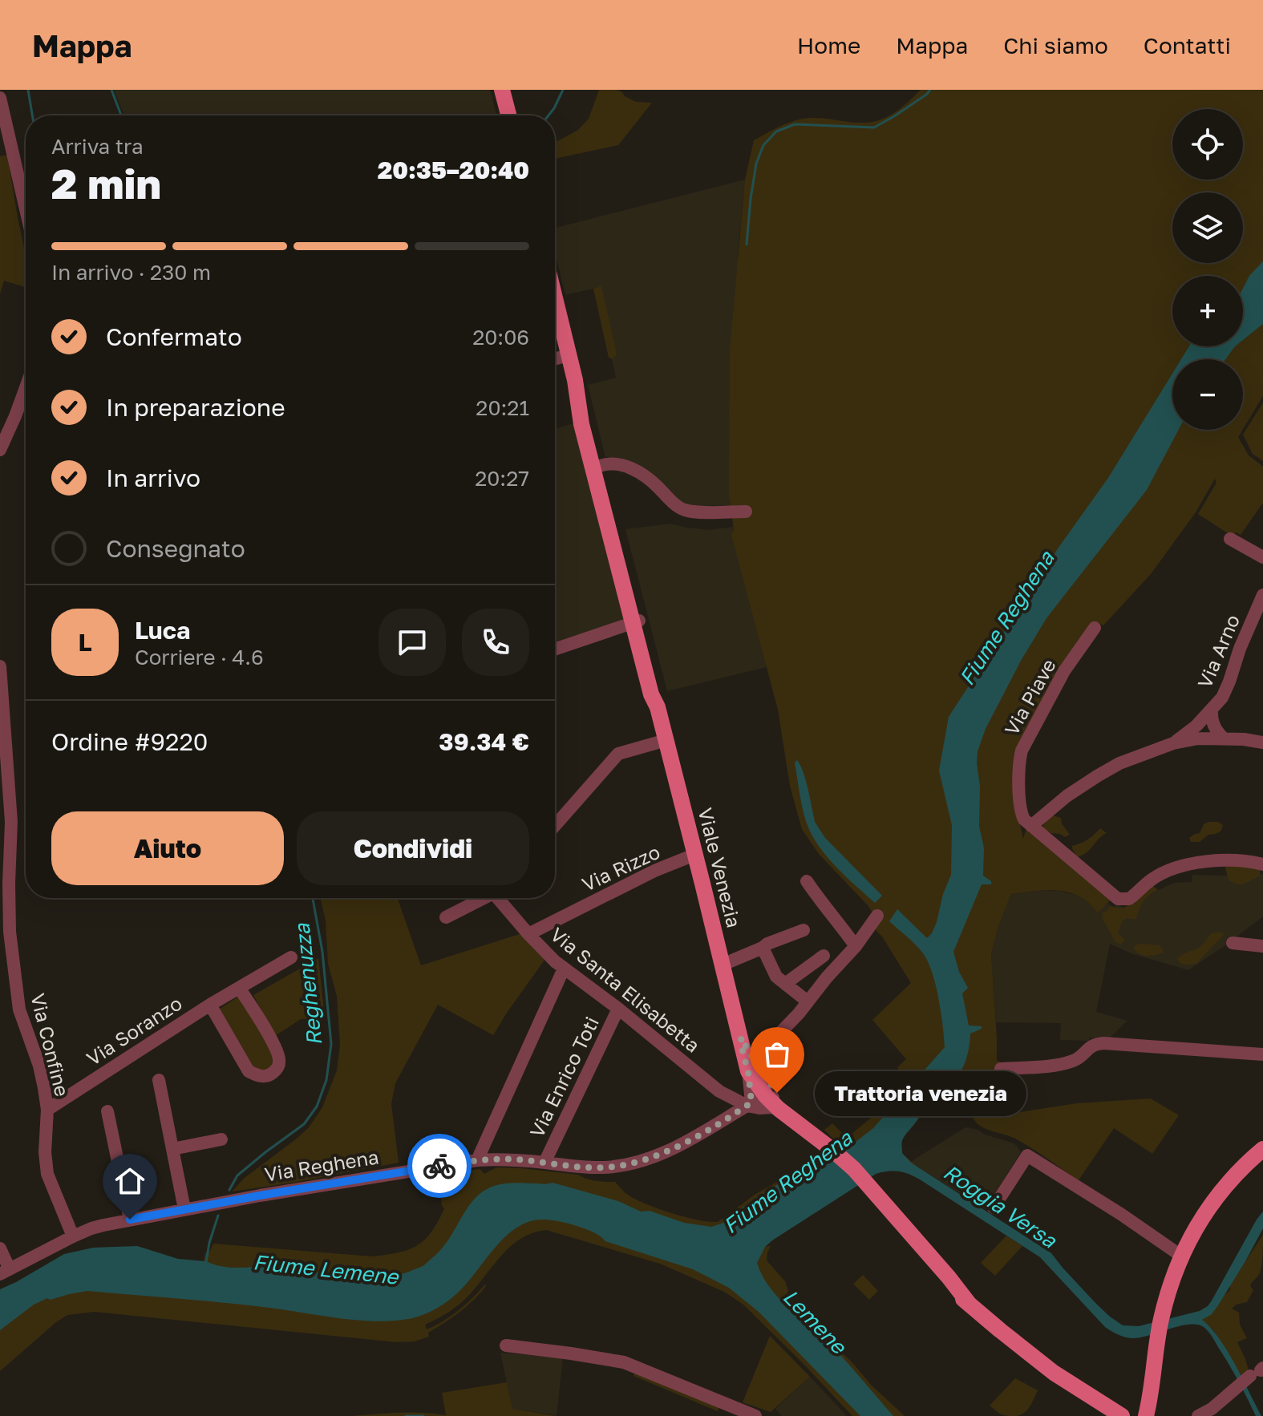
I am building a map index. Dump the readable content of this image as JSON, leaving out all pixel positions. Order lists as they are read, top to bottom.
{
  "streets": {
    "main road": ["Viale Venezia"],
    "street": [
      "Via Arno",
      "Via Piave",
      "Via Rizzo",
      "Via Santa Elisabetta",
      "Via Soranzo",
      "Via Confine",
      "Via Enrico Toti",
      "Via Reghena"
    ]
  },
  "crossings": [
    ["Via Rizzo", "Viale Venezia"],
    ["Via Rizzo", "Via Santa Elisabetta"],
    ["Viale Venezia", "Via Santa Elisabetta"],
    ["Viale Venezia", "Via Reghena"],
    ["Via Santa Elisabetta", "Via Enrico Toti"],
    ["Via Santa Elisabetta", "Via Reghena"],
    ["Via Soranzo", "Via Confine"],
    ["Via Confine", "Via Reghena"],
    ["Via Enrico Toti", "Via Reghena"]
  ],
  "water": [
    "Fiume Reghena",
    "Reghenuzza",
    "Roggia Versa",
    "Fiume Lemene",
    "Lemene"
  ],
  "places": ["Trattoria venezia"],
  "page": {
    "header": "Mappa",
    "nav": [
      "Home",
      "Mappa",
      "Chi siamo",
      "Contatti"
    ],
    "map_buttons": ["+", "−"],
    "heading": ["2 min", "Arriva tra", "20:35–20:40"],
    "panel": [
      "Luca",
      "Corriere · 4.6",
      "Ordine #9220",
      "39.34 €"
    ],
    "bar": "In arrivo · 230 m",
    "list": [
      ["Confermato", "20:06"],
      ["In preparazione", "20:21"],
      ["In arrivo", "20:27"],
      "Consegnato"
    ],
    "round": "L",
    "buttons": ["Aiuto", "Condividi"],
    "bubble": "Trattoria venezia"
  }
}
